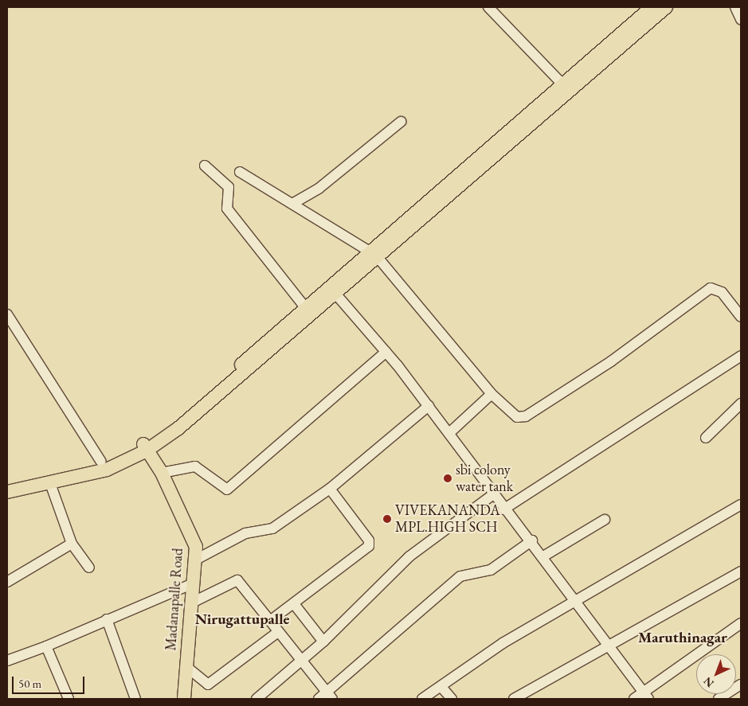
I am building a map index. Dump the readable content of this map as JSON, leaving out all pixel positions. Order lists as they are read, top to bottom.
{
  "streets": {
    "main road": ["Madanapalle Road"]
  },
  "districts": ["Nirugattupalle", "Maruthinagar"],
  "places": ["sbi colony water tank", "VIVEKANANDA MPL.HIGH SCH"],
  "scale_bar": "50 m",
  "north": "bottom left"
}
